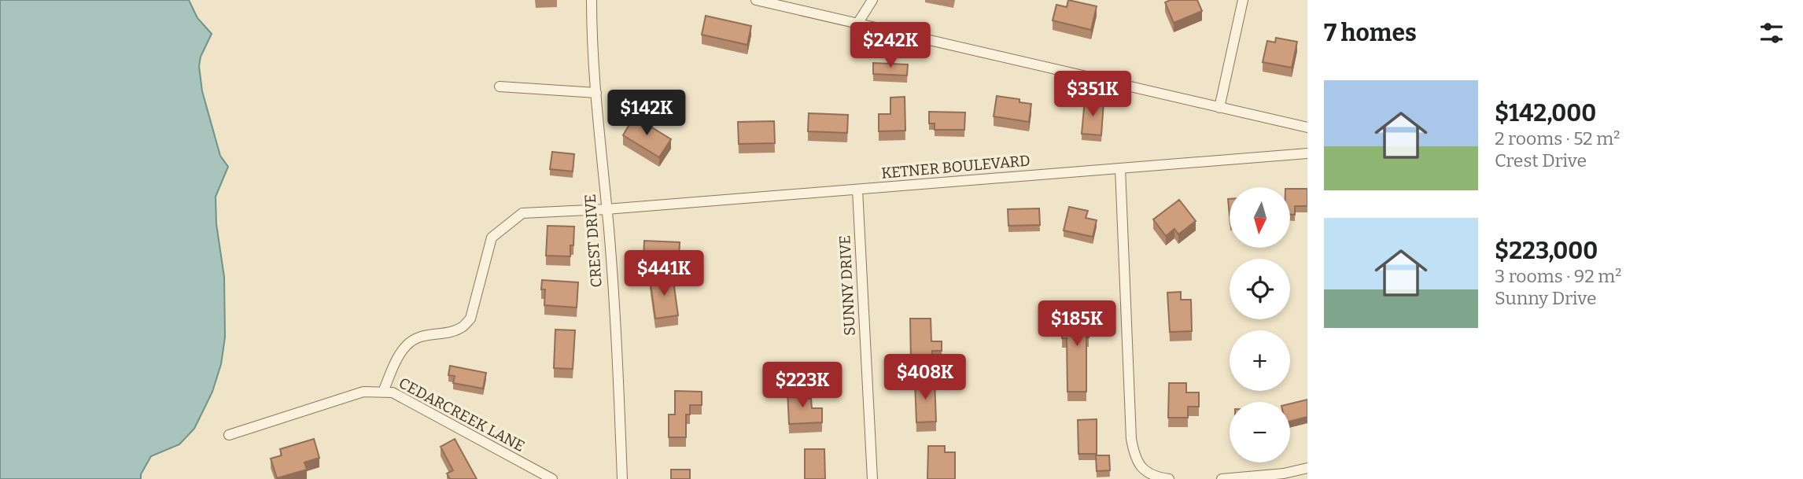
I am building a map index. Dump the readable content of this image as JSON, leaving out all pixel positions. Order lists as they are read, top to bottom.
{
  "streets": {
    "street": [
      "KETNER BOULEVARD",
      "CREST DRIVE",
      "SUNNY DRIVE",
      "CEDARCREEK LANE"
    ]
  },
  "crossings": [
    ["KETNER BOULEVARD", "CREST DRIVE"],
    ["KETNER BOULEVARD", "SUNNY DRIVE"],
    ["KETNER BOULEVARD", "CEDARCREEK LANE"]
  ],
  "north": "bottom",
  "page": {
    "heading": "7 homes",
    "price": [
      "$242K",
      "$351K",
      "$142K",
      "$441K",
      "$185K",
      "$408K",
      "$223K"
    ],
    "list": [
      {
        "name": "$142,000",
        "note": "2 rooms · 52 m² · Crest Drive"
      },
      {
        "name": "$223,000",
        "note": "3 rooms · 92 m² · Sunny Drive"
      }
    ],
    "map_buttons": ["+", "−"]
  }
}
